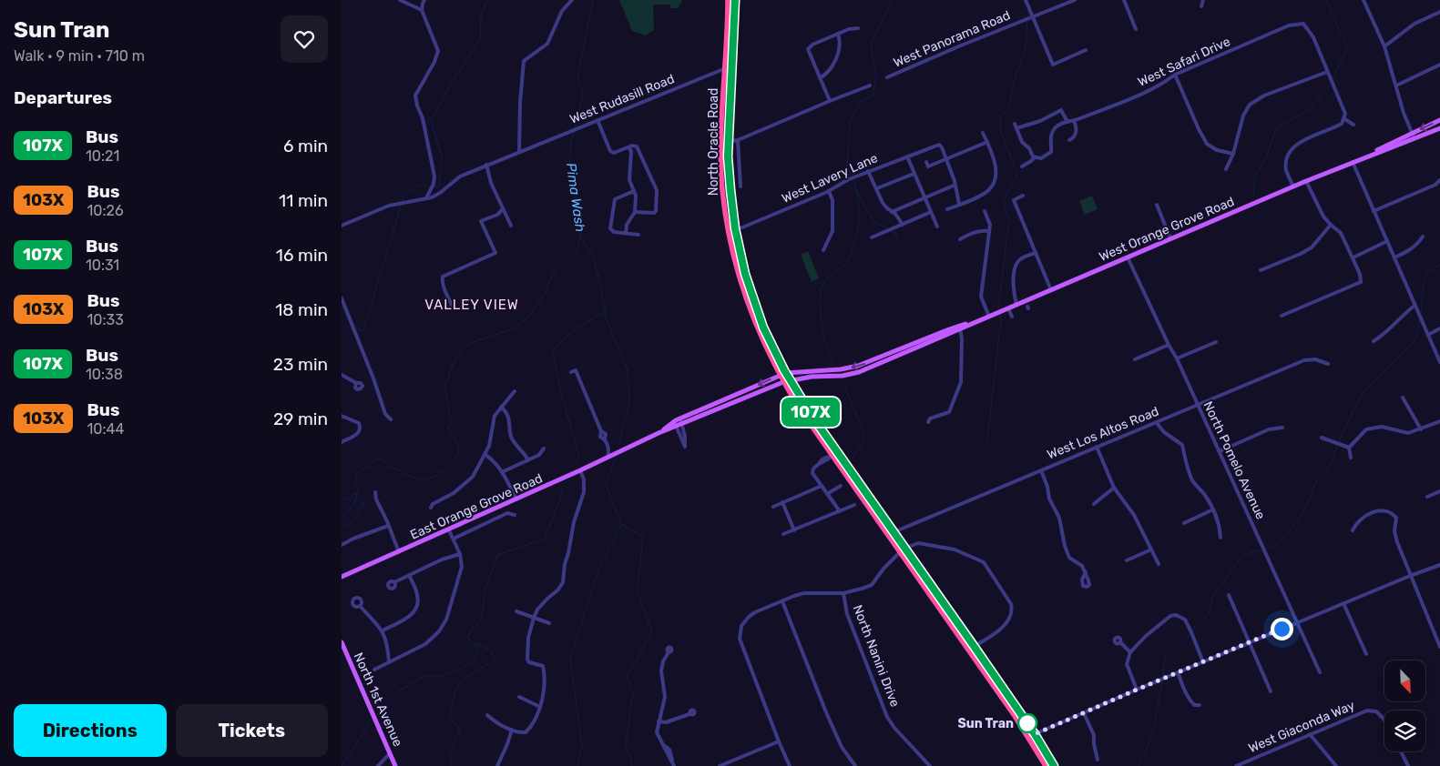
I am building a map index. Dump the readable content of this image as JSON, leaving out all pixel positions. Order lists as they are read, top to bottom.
{
  "streets": {
    "highway": ["North Oracle Road"],
    "main road": ["West Orange Grove Road", "East Orange Grove Road", "North 1st Avenue"],
    "street": [
      "West Panorama Road",
      "West Safari Drive",
      "West Rudasill Road",
      "West Lavery Lane",
      "West Los Altos Road",
      "North Pomelo Avenue",
      "North Nanini Drive",
      "West Giaconda Way"
    ]
  },
  "crossings": [
    ["West Rudasill Road", "North Oracle Road"],
    ["North Oracle Road", "West Lavery Lane"],
    ["North Oracle Road", "West Orange Grove Road"],
    ["North Oracle Road", "West Los Altos Road"],
    ["West Orange Grove Road", "North Pomelo Avenue"],
    ["West Orange Grove Road", "East Orange Grove Road"],
    ["West Los Altos Road", "North Pomelo Avenue"]
  ],
  "districts": ["VALLEY VIEW"],
  "water": ["Pima Wash"],
  "places": ["Sun Tran"],
  "lines": ["bus line 107X"],
  "north": "bottom right",
  "page": {
    "heading": [
      ["Sun Tran", "Walk · 9 min · 710 m"],
      "Departures"
    ],
    "on_map": "107X",
    "list": [
      {
        "mark": "107X",
        "name": "Bus",
        "note": "10:21",
        "value": "6 min"
      },
      {
        "mark": "103X",
        "name": "Bus",
        "note": "10:26",
        "value": "11 min"
      },
      {
        "mark": "107X",
        "name": "Bus",
        "note": "10:31",
        "value": "16 min"
      },
      {
        "mark": "103X",
        "name": "Bus",
        "note": "10:33",
        "value": "18 min"
      },
      {
        "mark": "107X",
        "name": "Bus",
        "note": "10:38",
        "value": "23 min"
      },
      {
        "mark": "103X",
        "name": "Bus",
        "note": "10:44",
        "value": "29 min"
      }
    ],
    "buttons": ["Directions", "Tickets"]
  }
}
